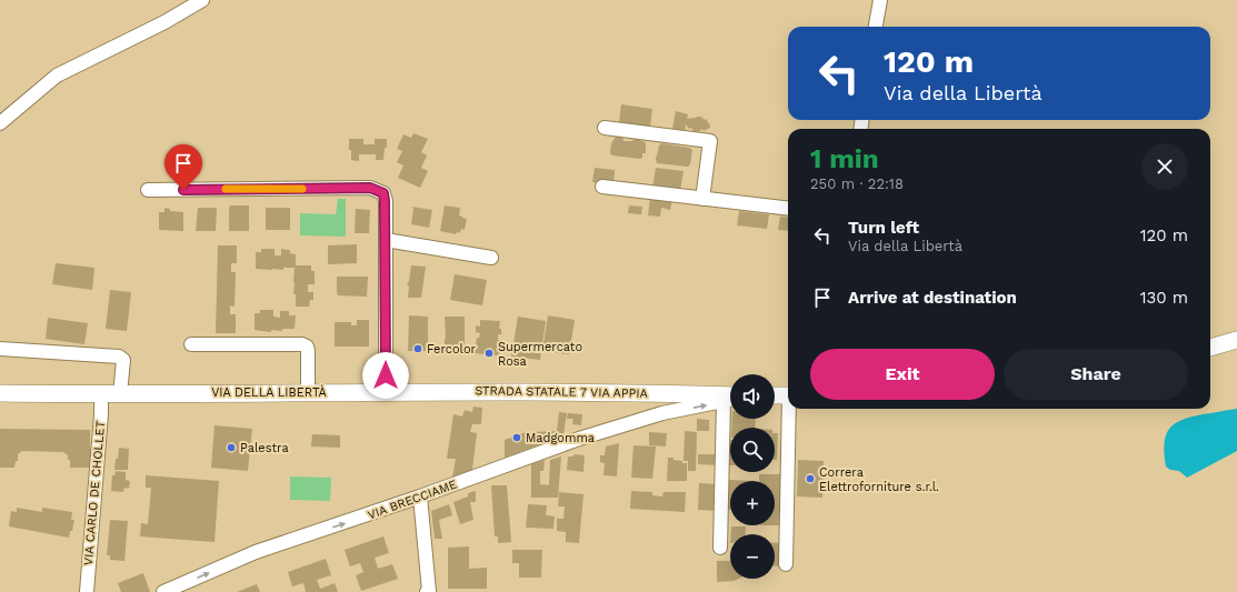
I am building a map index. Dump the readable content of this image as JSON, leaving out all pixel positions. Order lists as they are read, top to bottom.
{
  "streets": {
    "main road": ["VIA DELLA LIBERTÀ", "STRADA STATALE 7 VIA APPIA"],
    "street": ["VIA CARLO DE CHOLLET", "VIA BRECCIAME"]
  },
  "crossings": [
    ["VIA DELLA LIBERTÀ", "STRADA STATALE 7 VIA APPIA"],
    ["VIA DELLA LIBERTÀ", "VIA CARLO DE CHOLLET"]
  ],
  "one_way": ["VIA BRECCIAME"],
  "places": [
    "Fercolor",
    "Supermercato Rosa",
    "Madgomma",
    "Palestra",
    "Correra Elettroforniture s.r.l."
  ],
  "page": {
    "turn": ["120 m", "Via della Libertà"],
    "heading": ["1 min", "250 m · 22:18"],
    "list": [
      {
        "name": "Turn left",
        "note": "Via della Libertà",
        "value": "120 m"
      },
      {
        "name": "Arrive at destination",
        "value": "130 m"
      }
    ],
    "buttons": ["Exit", "Share"],
    "map_buttons": ["+", "−"]
  }
}
